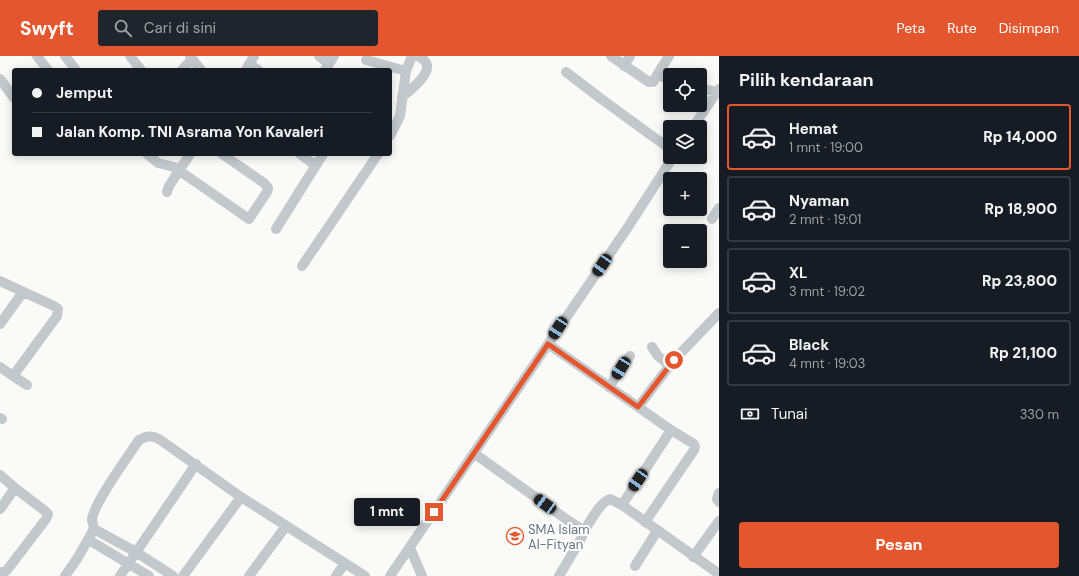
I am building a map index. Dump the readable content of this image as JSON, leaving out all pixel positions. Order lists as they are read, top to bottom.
{
  "places": {
    "school or university": ["SMA Islam Al-Fityan"]
  },
  "page": {
    "header": "Swyft",
    "search": "Cari di sini",
    "nav": ["Peta", "Rute", "Disimpan"],
    "heading": "Pilih kendaraan",
    "map_buttons": ["+", "−"],
    "banner": ["Jemput", "Jalan Komp. TNI Asrama Yon Kavaleri"],
    "list": [
      {
        "name": "Hemat",
        "note": "1 mnt · 19:00",
        "value": "Rp 14,000"
      },
      {
        "name": "Nyaman",
        "note": "2 mnt · 19:01",
        "value": "Rp 18,900"
      },
      {
        "name": "XL",
        "note": "3 mnt · 19:02",
        "value": "Rp 23,800"
      },
      {
        "name": "Black",
        "note": "4 mnt · 19:03",
        "value": "Rp 21,100"
      }
    ],
    "pay": ["Tunai", "330 m"],
    "bubble": "1 mnt",
    "buttons": "Pesan"
  }
}
